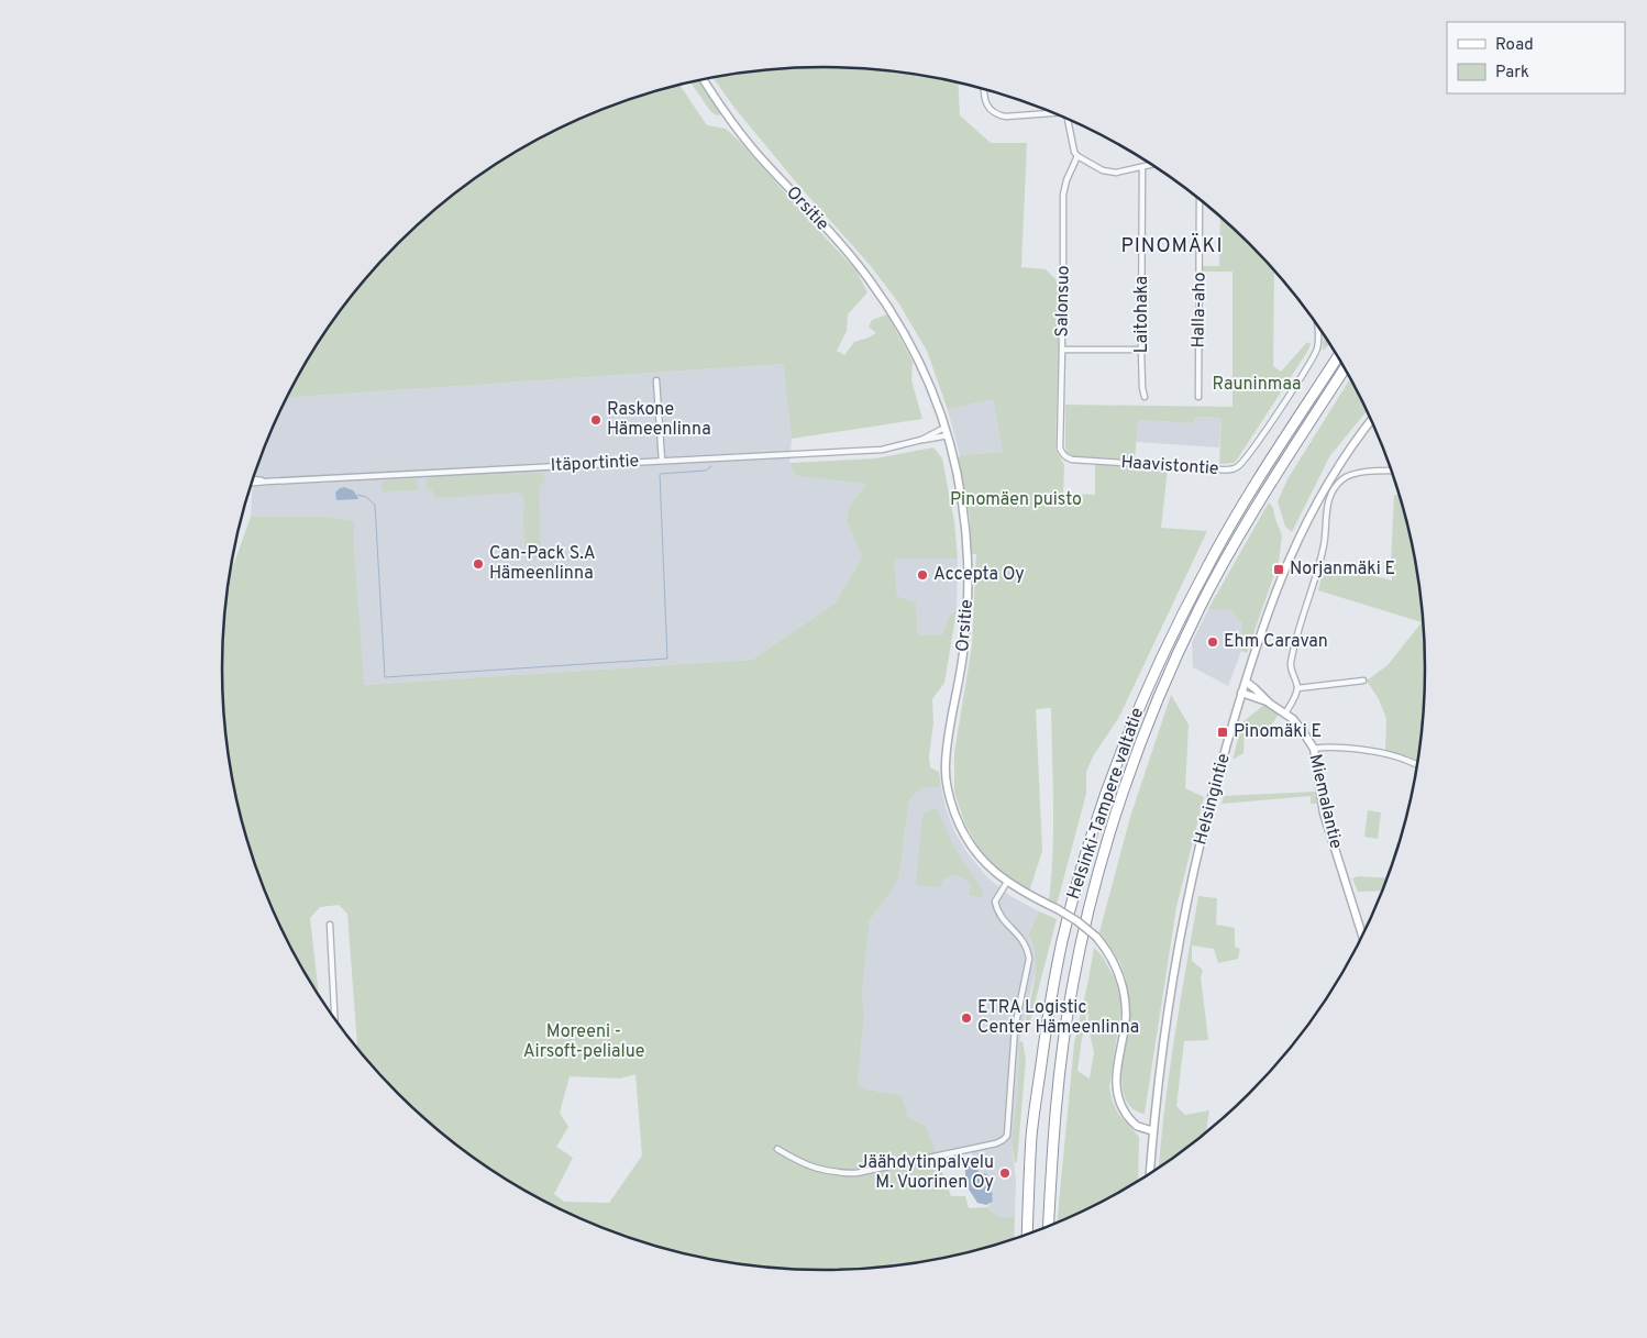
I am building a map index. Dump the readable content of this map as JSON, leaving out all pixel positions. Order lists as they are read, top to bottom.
{
  "streets": {
    "highway": ["Helsinki-Tampere valtatie"],
    "main road": ["Orsitie", "Helsingintie", "Miemalantie"],
    "street": [
      "Salonsuo",
      "Halla-aho",
      "Laitohaka",
      "Itäportintie",
      "Haavistontie"
    ]
  },
  "crossings": [
    ["Orsitie", "Itäportintie"],
    ["Orsitie", "Helsingintie"],
    ["Salonsuo", "Haavistontie"],
    ["Helsingintie", "Miemalantie"]
  ],
  "districts": ["PINOMÄKI"],
  "parks": ["Rauninmaa", "Pinomäen puisto", "Moreeni - Airsoft-pelialue"],
  "places": {
    "other": [
      "Raskone Hämeenlinna",
      "Can-Pack S.A Hämeenlinna",
      "Accepta Oy",
      "Ehm Caravan",
      "ETRA Logistic Center Hämeenlinna",
      "Jäähdytinpalvelu M. Vuorinen Oy"
    ],
    "transit": ["Norjanmäki E", "Pinomäki E"]
  },
  "legend": ["Road", "Park"]
}
